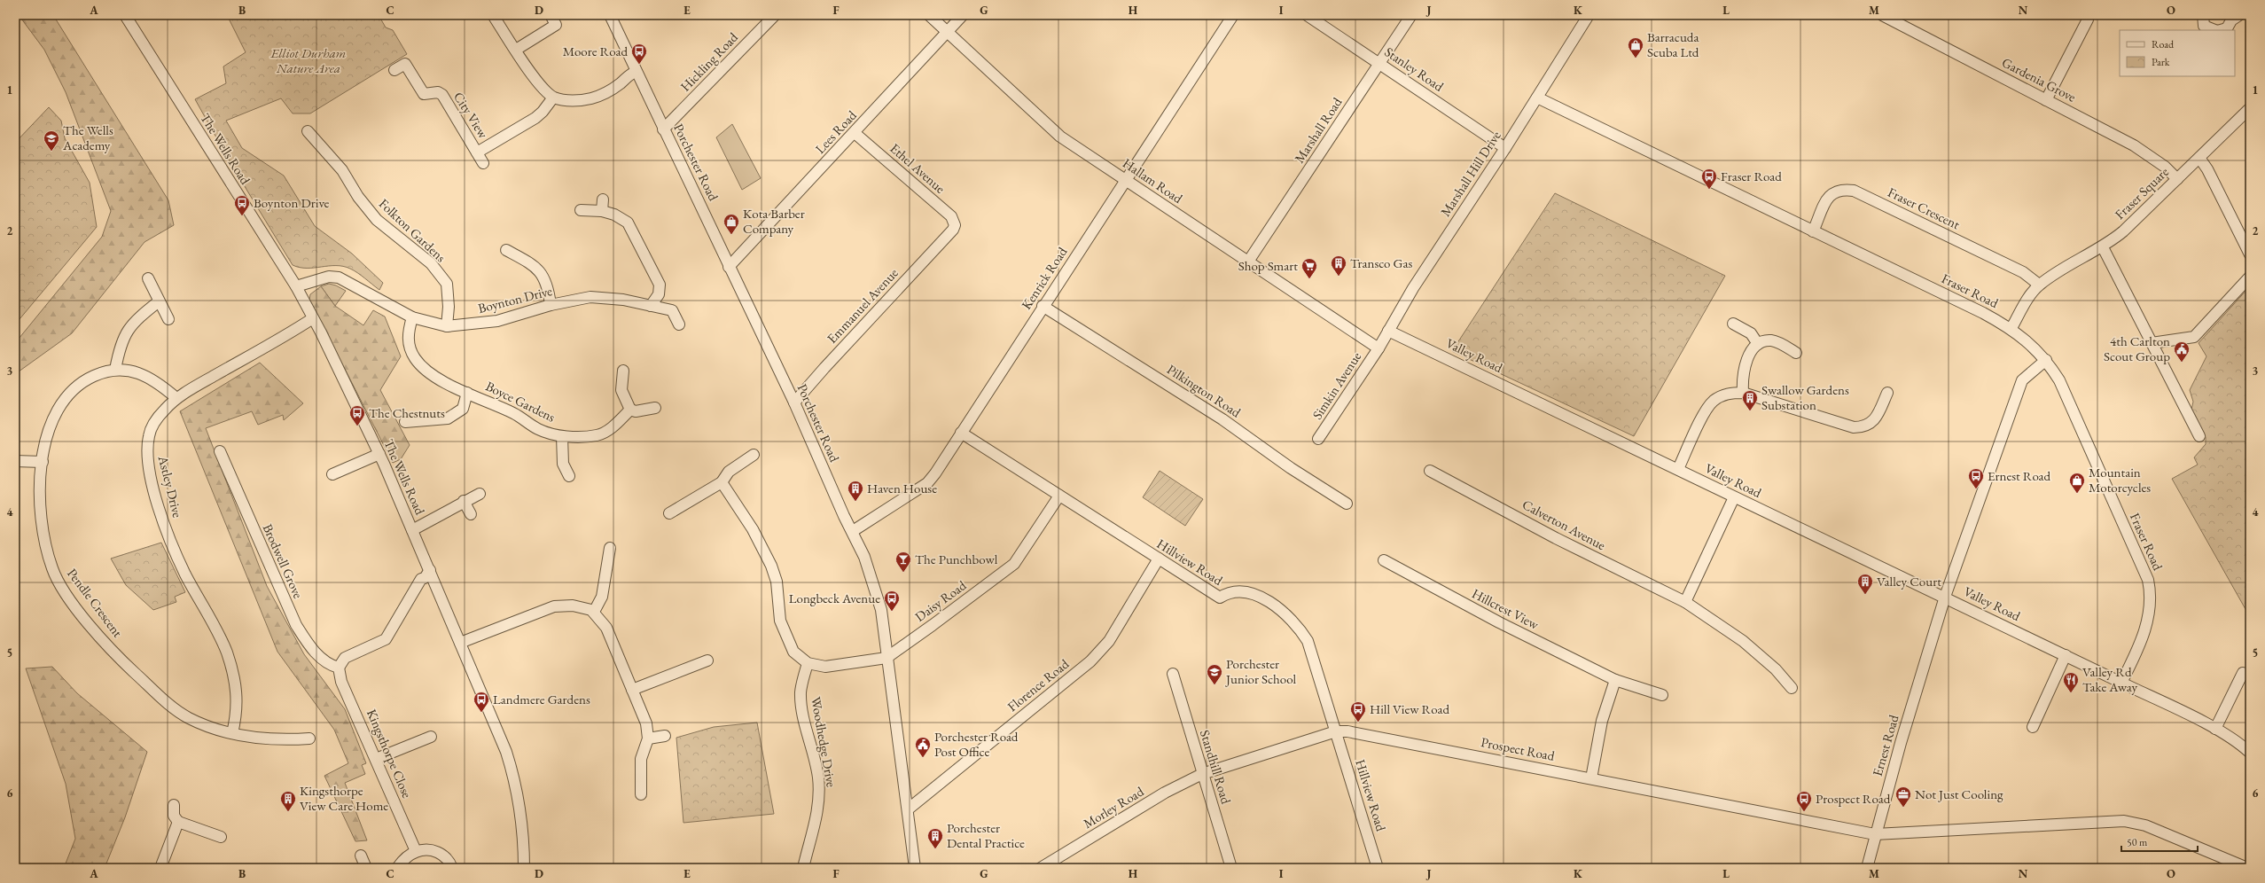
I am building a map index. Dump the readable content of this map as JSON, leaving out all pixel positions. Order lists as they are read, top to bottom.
{
  "streets": {
    "street": [
      "Hickling Road",
      "Stanley Road",
      "Gardenia Grove",
      "City View",
      "Marshall Road",
      "Lees Road",
      "The Wells Road",
      "Porchester Road",
      "Ethel Avenue",
      "Marshall Hill Drive",
      "Hallam Road",
      "Fraser Square",
      "Fraser Crescent",
      "Folkton Gardens",
      "Kenrick Road",
      "Fraser Road",
      "Boynton Drive",
      "Emmanuel Avenue",
      "Valley Road",
      "Simkin Avenue",
      "Pilkington Road",
      "Boyce Gardens",
      "Astley Drive",
      "Calverton Avenue",
      "Brodwell Grove",
      "Hillview Road",
      "Daisy Road",
      "Pendle Crescent",
      "Hillcrest View",
      "Florence Road",
      "Woodhedge Drive",
      "Ernest Road",
      "Prospect Road",
      "Kingsthorpe Close",
      "Standhill Road",
      "Morley Road"
    ]
  },
  "crossings": [
    ["Hickling Road", "Porchester Road"],
    ["Stanley Road", "Marshall Road"],
    ["Stanley Road", "Marshall Hill Drive"],
    ["Gardenia Grove", "Fraser Square"],
    ["Marshall Road", "Hallam Road"],
    ["Lees Road", "Porchester Road"],
    ["Lees Road", "Ethel Avenue"],
    ["Lees Road", "Hallam Road"],
    ["The Wells Road", "Boynton Drive"],
    ["The Wells Road", "Astley Drive"],
    ["Porchester Road", "Kenrick Road"],
    ["Porchester Road", "Emmanuel Avenue"],
    ["Porchester Road", "Daisy Road"],
    ["Porchester Road", "Florence Road"],
    ["Ethel Avenue", "Emmanuel Avenue"],
    ["Marshall Hill Drive", "Hallam Road"],
    ["Marshall Hill Drive", "Fraser Road"],
    ["Marshall Hill Drive", "Valley Road"],
    ["Marshall Hill Drive", "Simkin Avenue"],
    ["Hallam Road", "Kenrick Road"],
    ["Hallam Road", "Simkin Avenue"],
    ["Fraser Square", "Fraser Crescent"],
    ["Fraser Square", "Fraser Road"],
    ["Fraser Crescent", "Fraser Road"],
    ["Folkton Gardens", "Boynton Drive"],
    ["Kenrick Road", "Pilkington Road"],
    ["Kenrick Road", "Hillview Road"],
    ["Fraser Road", "Valley Road"],
    ["Fraser Road", "Ernest Road"],
    ["Boynton Drive", "Boyce Gardens"],
    ["Valley Road", "Ernest Road"],
    ["Astley Drive", "Pendle Crescent"],
    ["Brodwell Grove", "Kingsthorpe Close"],
    ["Hillview Road", "Daisy Road"],
    ["Hillview Road", "Florence Road"],
    ["Hillview Road", "Prospect Road"],
    ["Ernest Road", "Prospect Road"],
    ["Prospect Road", "Standhill Road"],
    ["Prospect Road", "Morley Road"],
    ["Standhill Road", "Morley Road"]
  ],
  "parks": ["Elliot Durham Nature Area"],
  "places": {
    "shop": ["Barracuda Scuba Ltd", "Kota Barber Company", "Mountain Motorcycles"],
    "bus stop": [
      "Moore Road",
      "Fraser Road",
      "Boynton Drive",
      "The Chestnuts",
      "Ernest Road",
      "Longbeck Avenue",
      "Landmere Gardens",
      "Hill View Road",
      "Prospect Road"
    ],
    "school or university": ["The Wells Academy", "Porchester Junior School"],
    "building": [
      "Transco Gas",
      "Swallow Gardens Substation",
      "Haven House",
      "Valley Court",
      "Kingsthorpe View Care Home",
      "Porchester Dental Practice"
    ],
    "supermarket": ["Shop Smart"],
    "public building": ["4th Carlton Scout Group", "Porchester Road Post Office"],
    "bar": ["The Punchbowl"],
    "restaurant": ["Valley Rd Take Away"],
    "office": ["Not Just Cooling"]
  },
  "legend": ["Road", "Park"],
  "scale_bar": "50 m",
  "grid": {
    "columns": [
      "A",
      "B",
      "C",
      "D",
      "E",
      "F",
      "G",
      "H",
      "I",
      "J",
      "K",
      "L",
      "M",
      "N",
      "O"
    ],
    "rows": [
      "1",
      "2",
      "3",
      "4",
      "5",
      "6"
    ]
  }
}
